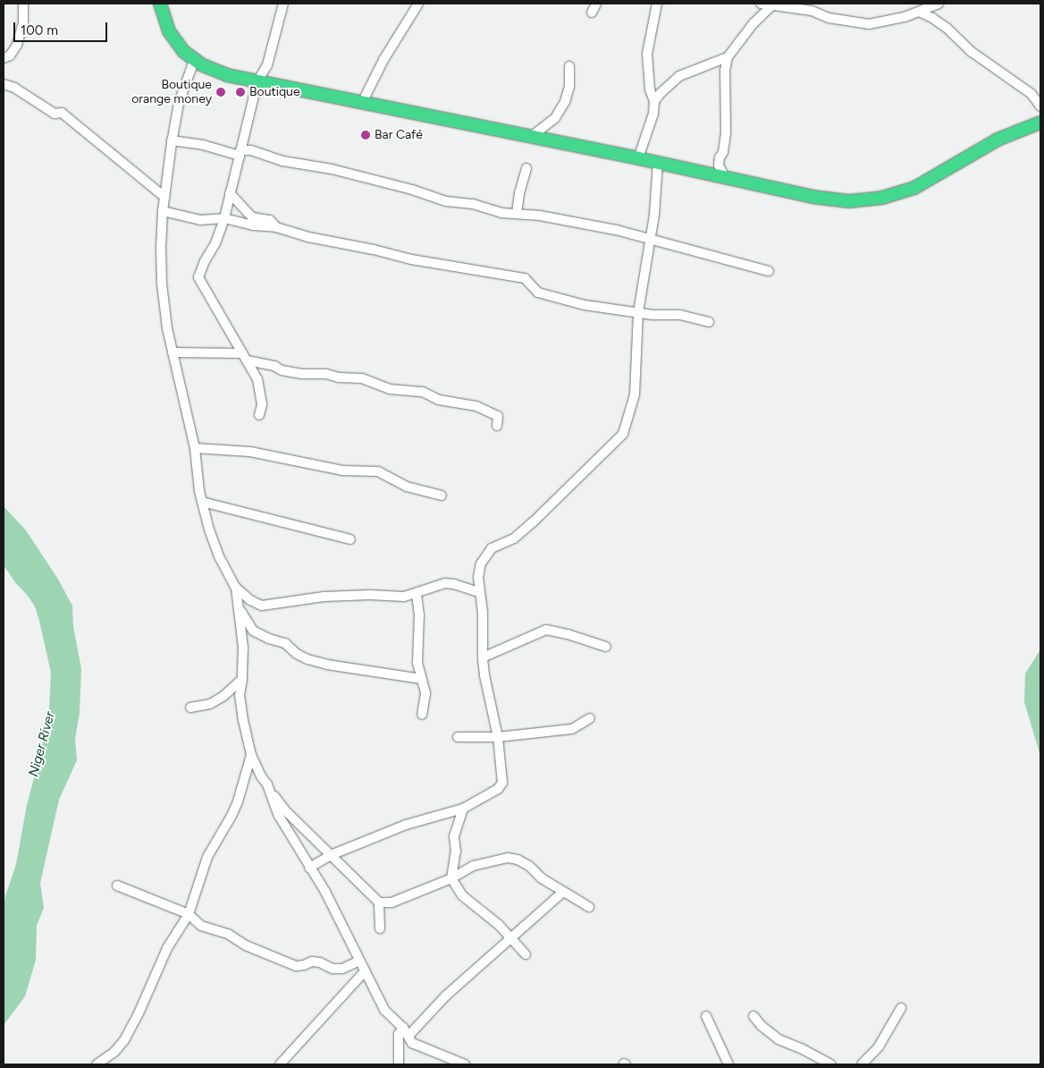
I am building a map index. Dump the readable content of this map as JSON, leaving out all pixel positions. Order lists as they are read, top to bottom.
{
  "water": ["Niger River"],
  "places": ["Boutique orange money", "Boutique", "Bar Café"],
  "scale_bar": "100 m"
}
